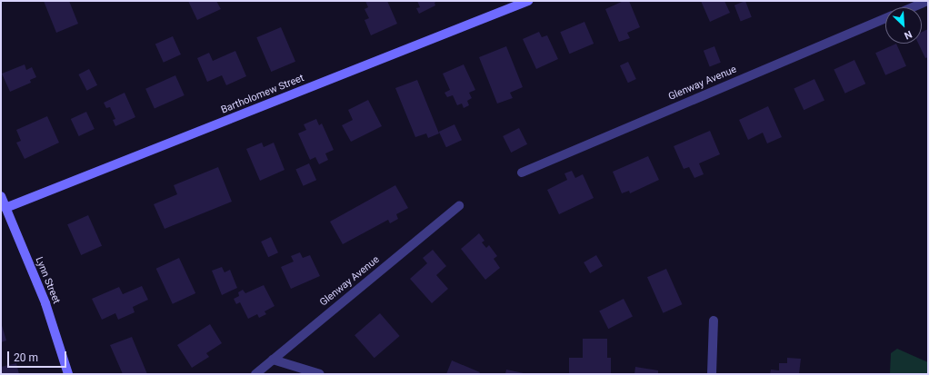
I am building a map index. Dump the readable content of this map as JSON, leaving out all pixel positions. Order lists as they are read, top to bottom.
{
  "streets": {
    "main road": ["Bartholomew Street", "Lynn Street"],
    "street": ["Glenway Avenue"]
  },
  "crossings": [
    ["Bartholomew Street", "Lynn Street"]
  ],
  "scale_bar": "20 m",
  "north": "bottom right"
}
